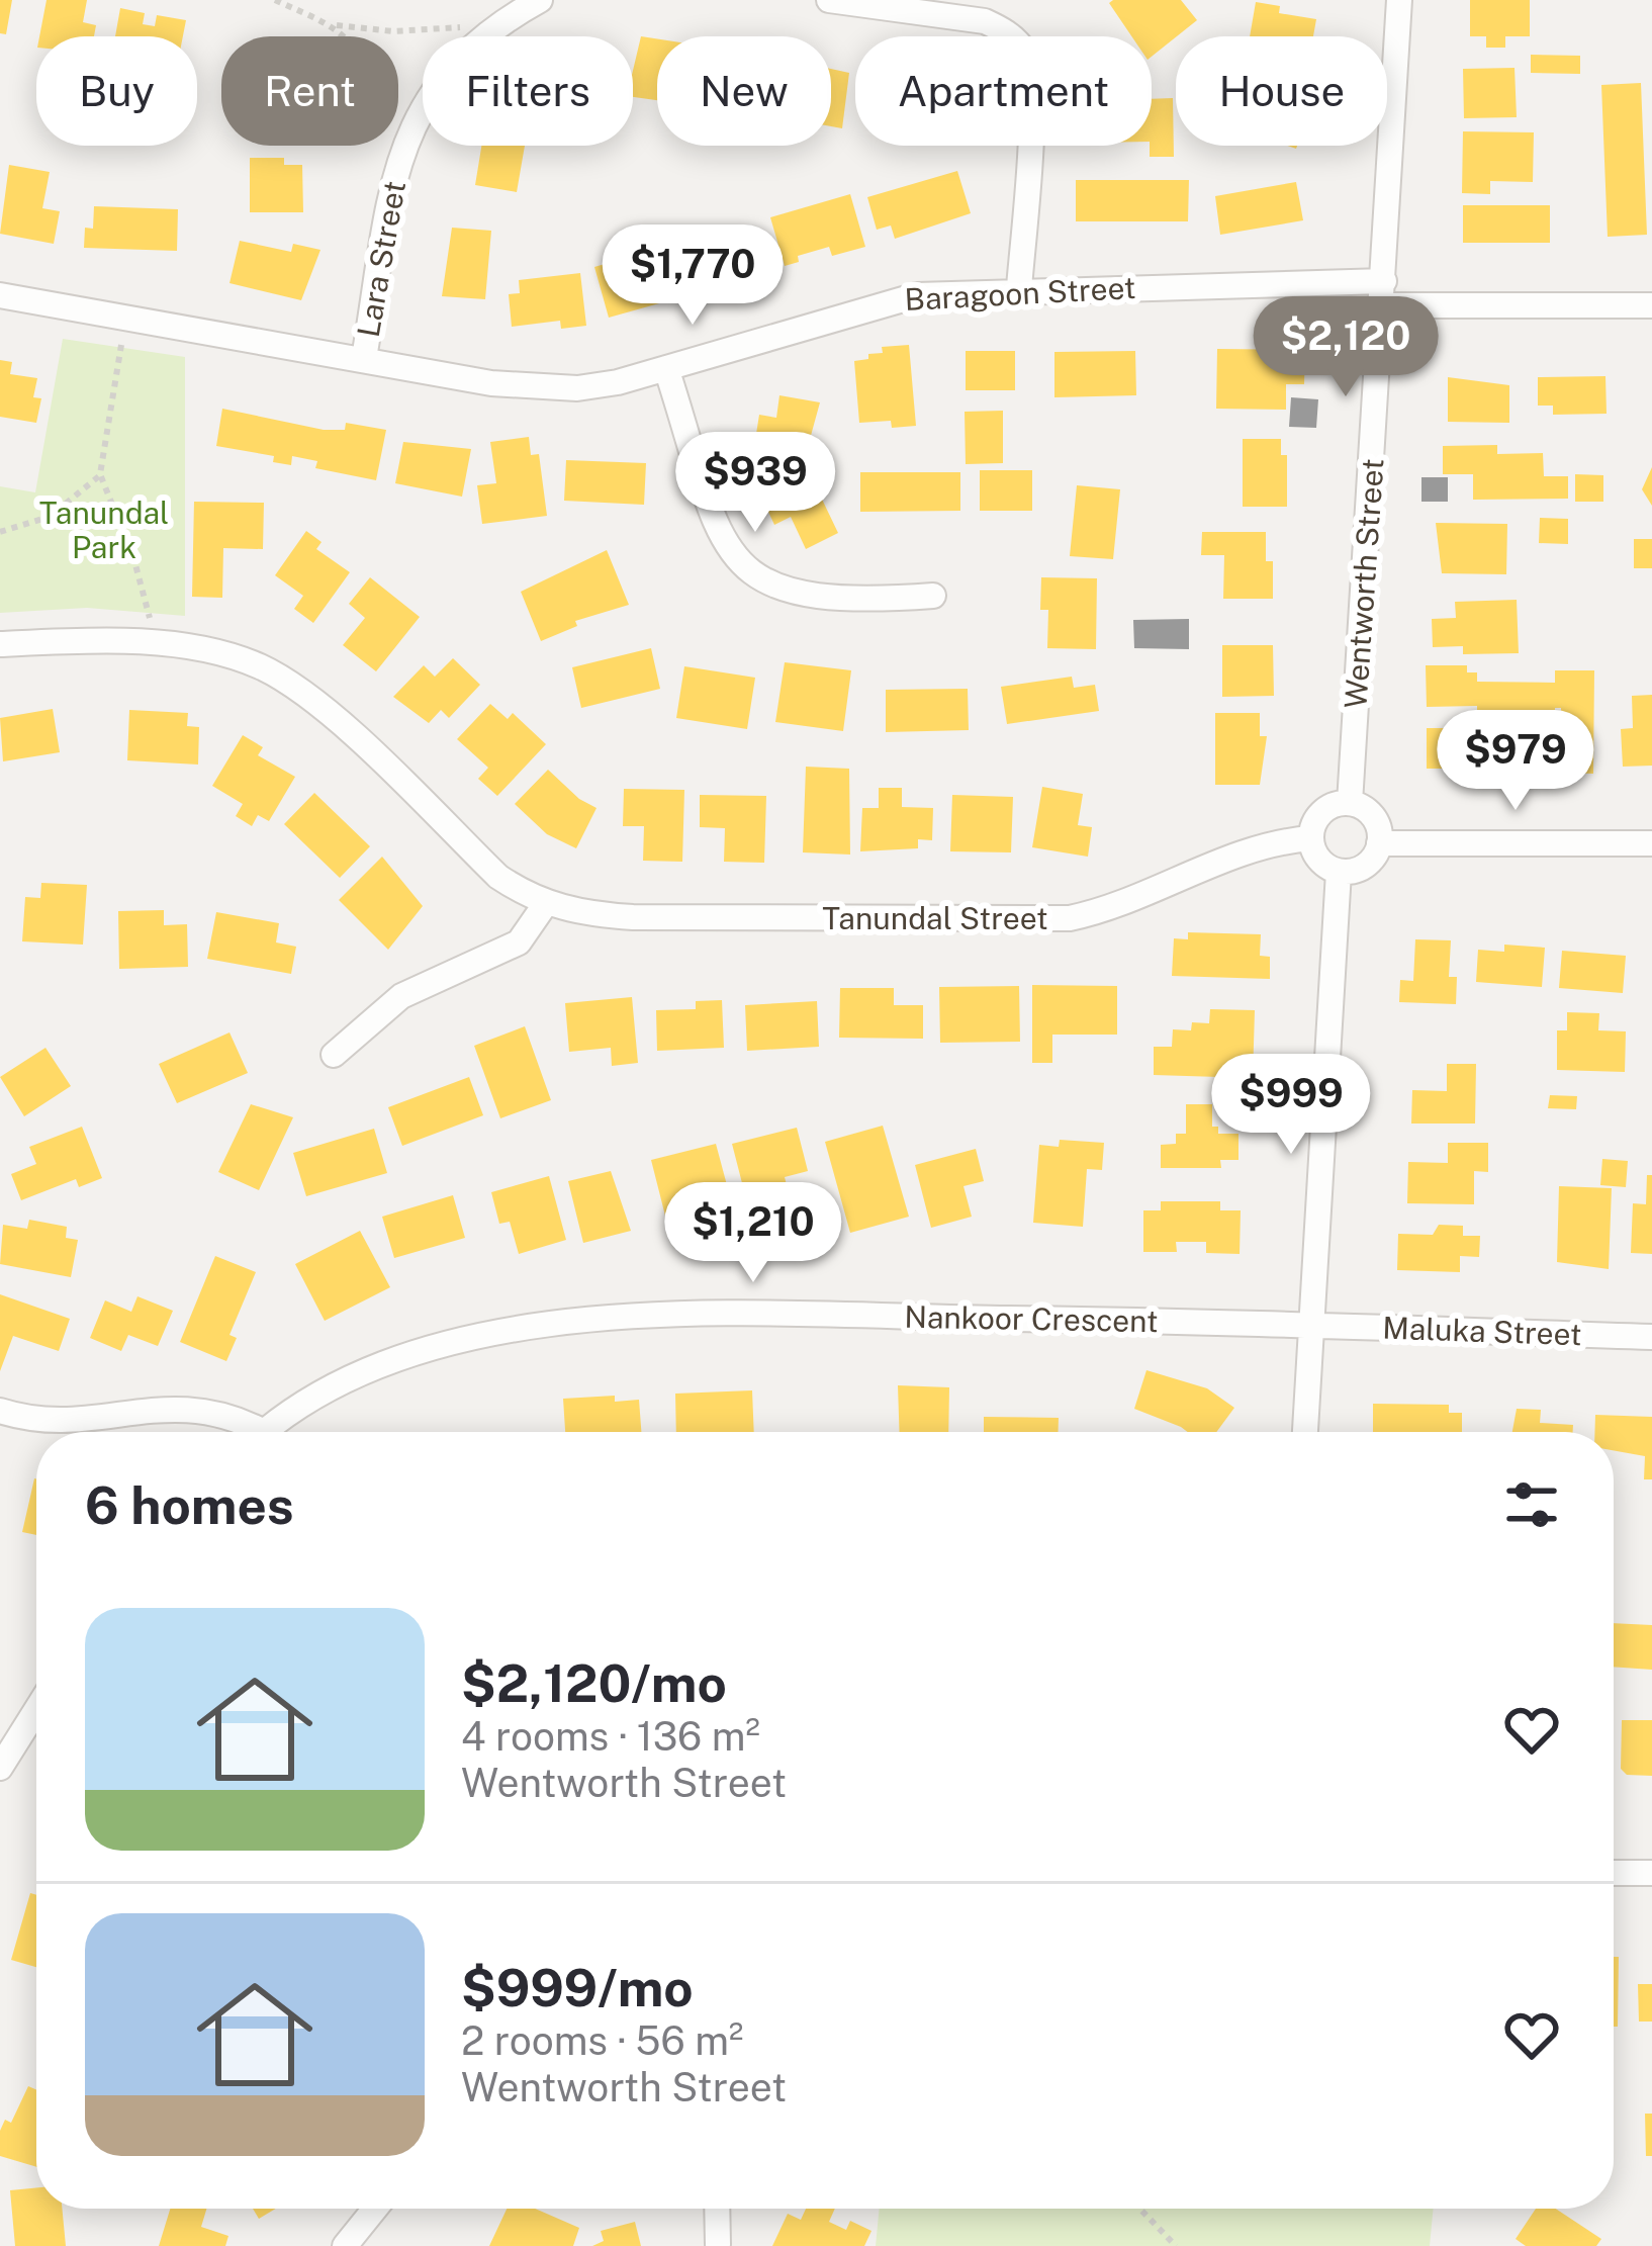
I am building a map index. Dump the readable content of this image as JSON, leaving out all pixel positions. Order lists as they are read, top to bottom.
{
  "streets": {
    "street": [
      "Lara Street",
      "Baragoon Street",
      "Wentworth Street",
      "Tanundal Street",
      "Nankoor Crescent",
      "Maluka Street"
    ]
  },
  "crossings": [
    ["Lara Street", "Baragoon Street"],
    ["Baragoon Street", "Wentworth Street"],
    ["Wentworth Street", "Tanundal Street"],
    ["Nankoor Crescent", "Maluka Street"]
  ],
  "parks": ["Tanundal Park"],
  "page": {
    "chip": [
      "Buy",
      "Rent",
      "Filters",
      "New",
      "Apartment",
      "House"
    ],
    "price": [
      "$1,770",
      "$2,120",
      "$939",
      "$979",
      "$999",
      "$1,210"
    ],
    "heading": "6 homes",
    "list": [
      {
        "name": "$2,120/mo",
        "note": "4 rooms · 136 m² · Wentworth Street"
      },
      {
        "name": "$999/mo",
        "note": "2 rooms · 56 m² · Wentworth Street"
      }
    ]
  }
}
